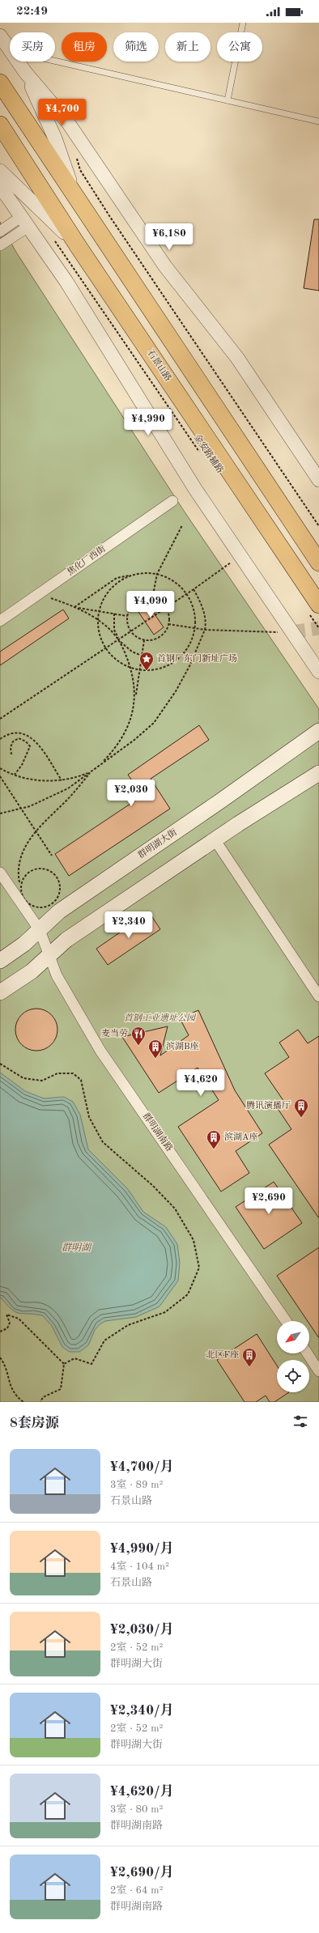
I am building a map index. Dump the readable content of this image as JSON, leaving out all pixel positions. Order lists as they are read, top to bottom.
{
  "streets": {
    "main road": ["石景山路", "群明湖大街"],
    "street": ["焦化厂西街", "群明湖南路"],
    "path": ["金安路辅路"]
  },
  "crossings": [
    ["群明湖大街", "群明湖南路"]
  ],
  "water": ["群明湖"],
  "parks": ["首钢工业遗址公园"],
  "places": {
    "place": ["首钢厂东门新址广场"],
    "restaurant": ["麦当劳"],
    "building": [
      "滨湖B座",
      "腾讯演播厅",
      "滨湖A座",
      "北区F座"
    ]
  },
  "north": "bottom left",
  "page": {
    "status": "22:49",
    "chip": [
      "买房",
      "租房",
      "筛选",
      "新上",
      "公寓"
    ],
    "price": [
      "¥4,700",
      "¥6,180",
      "¥4,990",
      "¥4,090",
      "¥2,030",
      "¥2,340",
      "¥4,620",
      "¥2,690"
    ],
    "heading": "8套房源",
    "list": [
      {
        "name": "¥4,700/月",
        "note": "3室 · 89 m² · 石景山路"
      },
      {
        "name": "¥4,990/月",
        "note": "4室 · 104 m² · 石景山路"
      },
      {
        "name": "¥2,030/月",
        "note": "2室 · 52 m² · 群明湖大街"
      },
      {
        "name": "¥2,340/月",
        "note": "2室 · 52 m² · 群明湖大街"
      },
      {
        "name": "¥4,620/月",
        "note": "3室 · 80 m² · 群明湖南路"
      },
      {
        "name": "¥2,690/月",
        "note": "2室 · 64 m² · 群明湖南路"
      }
    ]
  }
}
